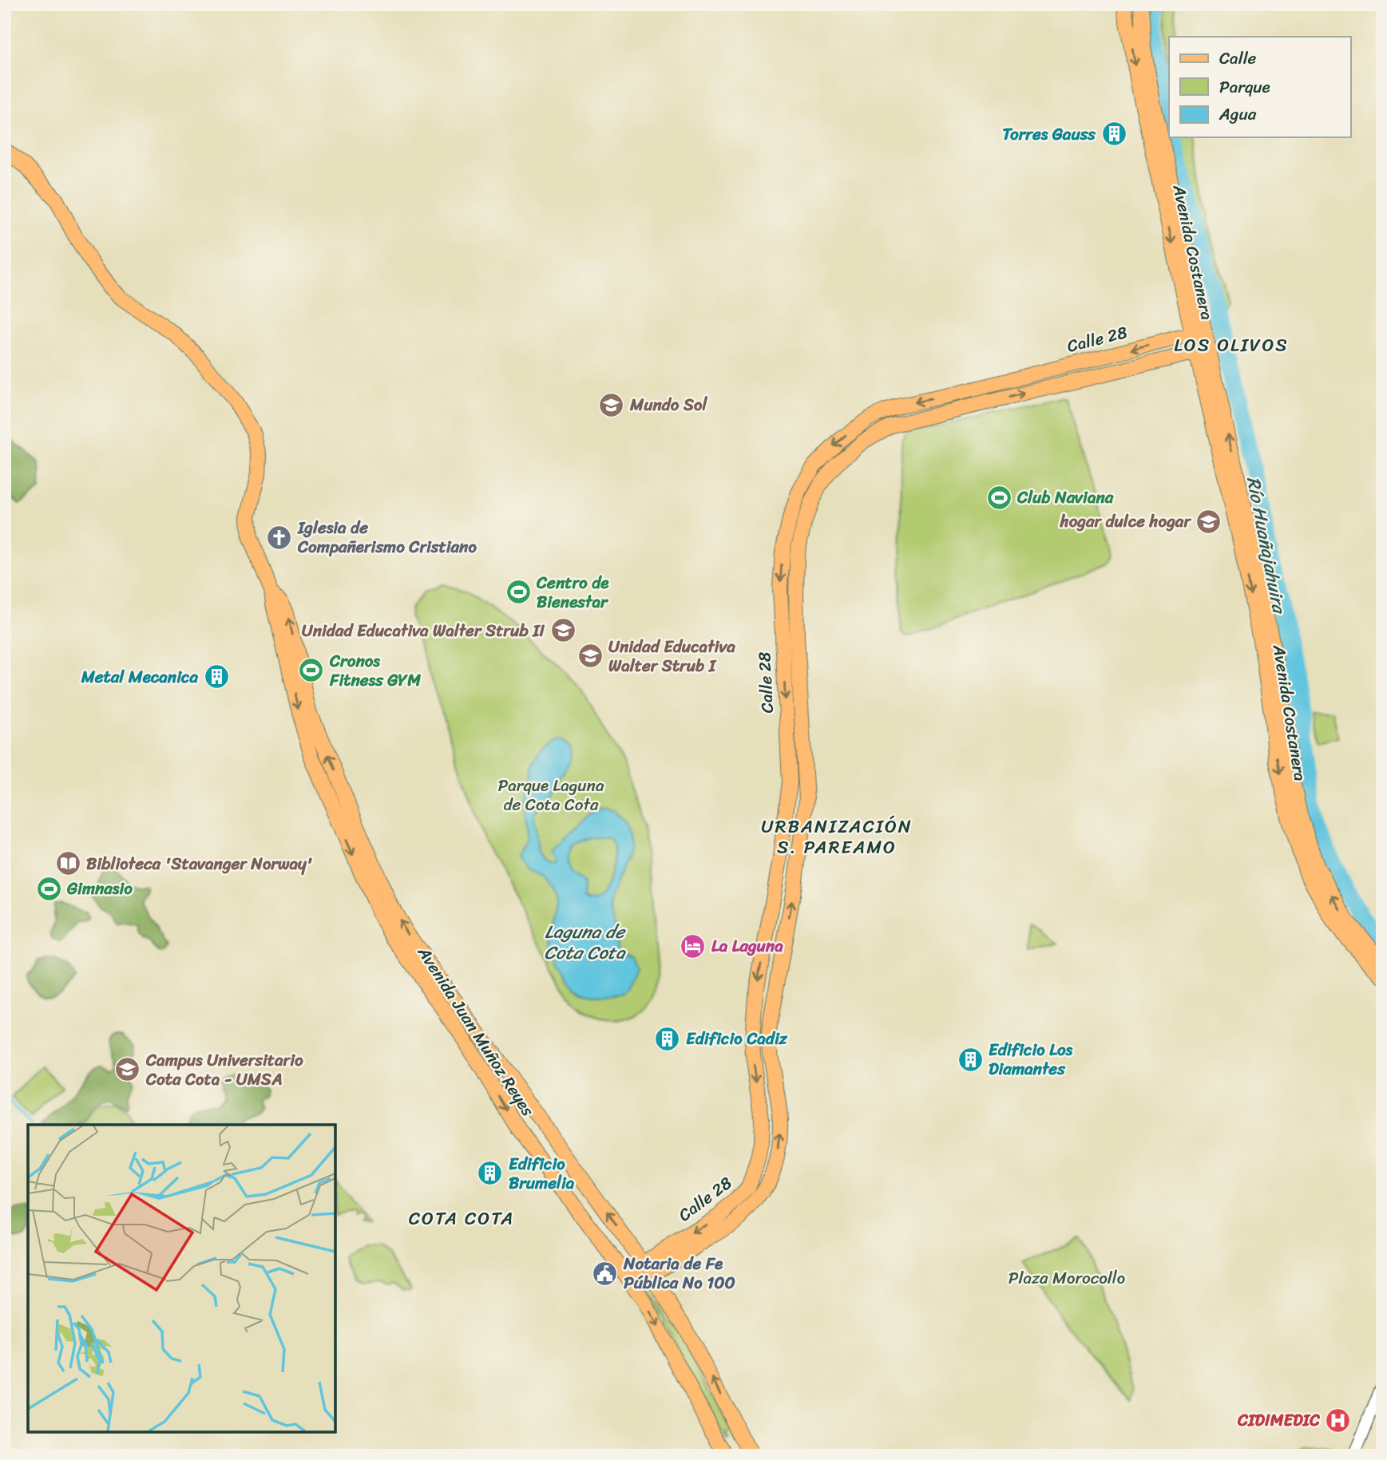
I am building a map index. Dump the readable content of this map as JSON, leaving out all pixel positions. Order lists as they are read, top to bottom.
{
  "streets": {
    "main road": ["Avenida Costanera", "Calle 28", "Avenida Juan Muñoz Reyes"]
  },
  "crossings": [
    ["Avenida Costanera", "Calle 28"],
    ["Calle 28", "Avenida Juan Muñoz Reyes"]
  ],
  "districts": ["LOS OLIVOS", "URBANIZACIÓN S. PAREAMO", "COTA COTA"],
  "water": ["Río Huañajahuira", "Laguna de Cota Cota"],
  "parks": ["Parque Laguna de Cota Cota", "Plaza Morocollo"],
  "places": {
    "building": [
      "Torres Gauss",
      "Metal Mecanica",
      "Edificio Cadiz",
      "Edificio Los Diamantes",
      "Edificio Brumelia"
    ],
    "school or university": [
      "Mundo Sol",
      "hogar dulce hogar",
      "Unidad Educativa Walter Strub II",
      "Unidad Educativa Walter Strub I",
      "Campus Universitario Cota Cota - UMSA"
    ],
    "sports": [
      "Club Naviana",
      "Centro de Bienestar",
      "Cronos Fitness GYM",
      "Gimnasio"
    ],
    "church": ["Iglesia de Compañerismo Cristiano"],
    "library": ["Biblioteca 'Stavanger Norway'"],
    "hotel": ["La Laguna"],
    "public building": ["Notaria de Fe Pública No 100"],
    "hospital": ["CIDIMEDIC"]
  },
  "legend": ["Calle", "Parque", "Agua"]
}
